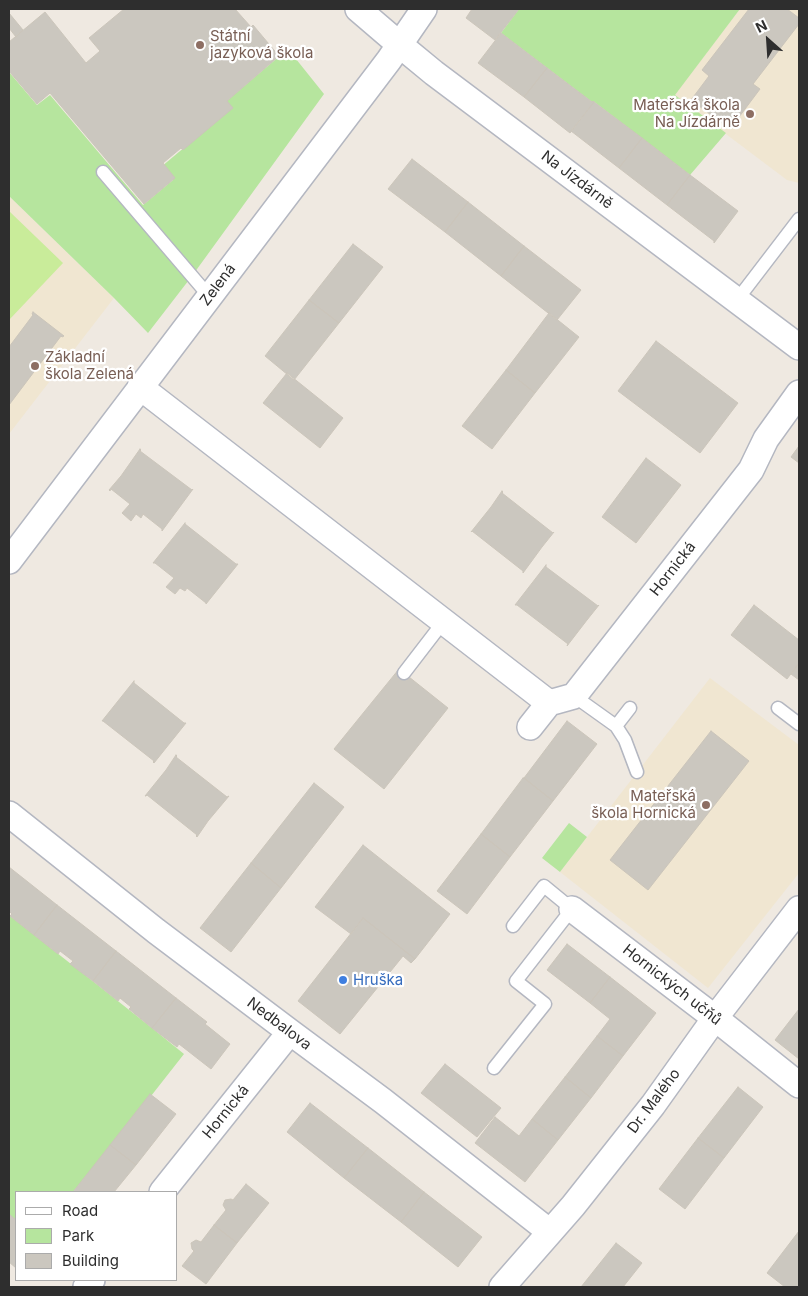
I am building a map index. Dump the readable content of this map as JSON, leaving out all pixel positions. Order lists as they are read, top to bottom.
{
  "streets": {
    "street": [
      "Na Jízdárně",
      "Zelená",
      "Hornická",
      "Hornických učňů",
      "Nedbalova",
      "Dr. Malého"
    ]
  },
  "crossings": [
    ["Na Jízdárně", "Zelená"],
    ["Hornická", "Nedbalova"],
    ["Hornických učňů", "Dr. Malého"],
    ["Nedbalova", "Dr. Malého"]
  ],
  "places": [
    "Státní jazyková škola",
    "Mateřská škola Na Jízdárně",
    "Základní škola Zelená",
    "Mateřská škola Hornická",
    "Hruška"
  ],
  "legend": ["Road", "Park", "Building"],
  "north": "top left"
}
